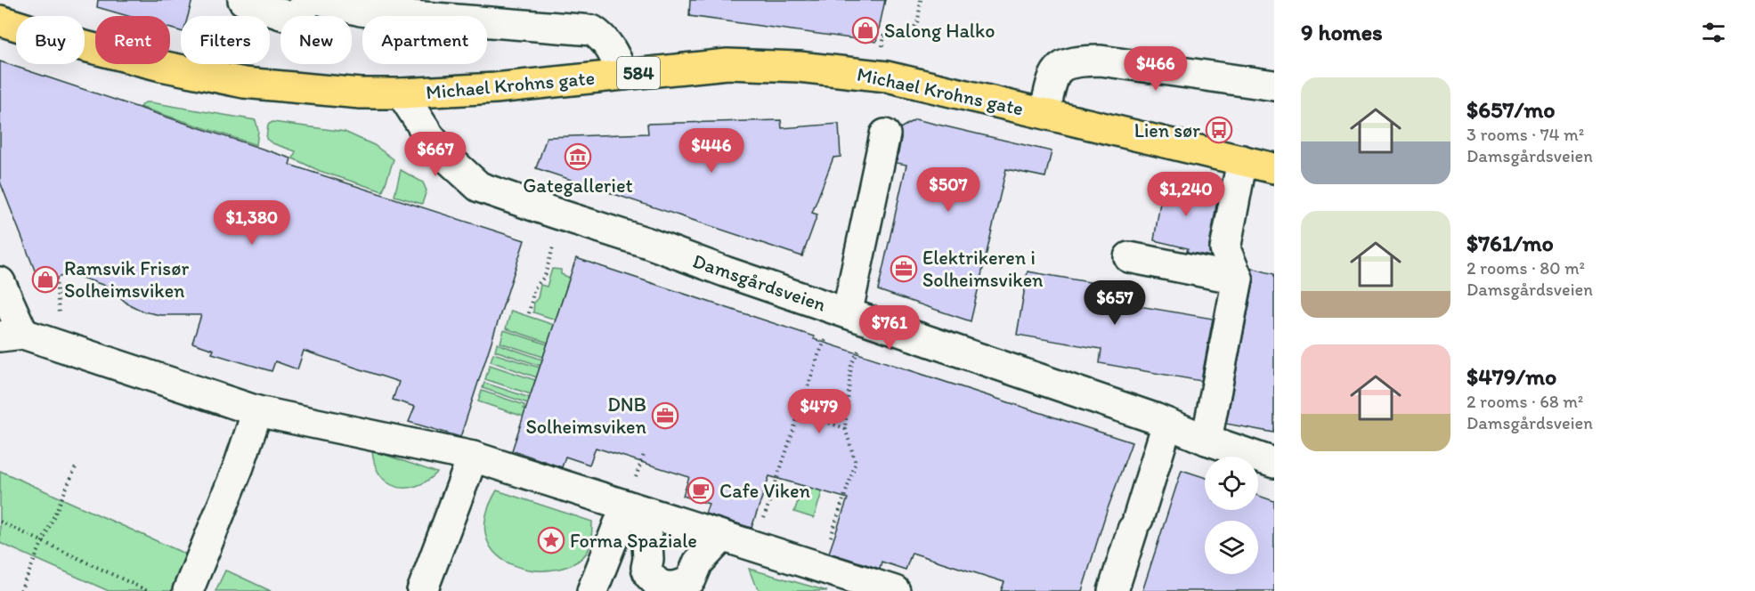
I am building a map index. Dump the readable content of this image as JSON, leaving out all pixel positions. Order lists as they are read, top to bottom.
{
  "streets": {
    "main road": ["584", "Michael Krohns gate"],
    "street": ["Damsgårdsveien"]
  },
  "crossings": [
    ["Michael Krohns gate", "Damsgårdsveien"]
  ],
  "places": {
    "shop": ["Salong Halko", "Ramsvik Frisør Solheimsviken"],
    "bus stop": ["Lien sør"],
    "museum": ["Gategalleriet"],
    "office": ["Elektrikeren i Solheimsviken", "DNB Solheimsviken"],
    "cafe": ["Cafe Viken"],
    "place": ["Forma Spaziale"]
  },
  "page": {
    "heading": "9 homes",
    "chip": [
      "Buy",
      "Rent",
      "Filters",
      "New",
      "Apartment"
    ],
    "price": [
      "$466",
      "$446",
      "$667",
      "$507",
      "$1,240",
      "$1,380",
      "$657",
      "$761",
      "$479"
    ],
    "list": [
      {
        "name": "$657/mo",
        "note": "3 rooms · 74 m² · Damsgårdsveien"
      },
      {
        "name": "$761/mo",
        "note": "2 rooms · 80 m² · Damsgårdsveien"
      },
      {
        "name": "$479/mo",
        "note": "2 rooms · 68 m² · Damsgårdsveien"
      }
    ]
  }
}
